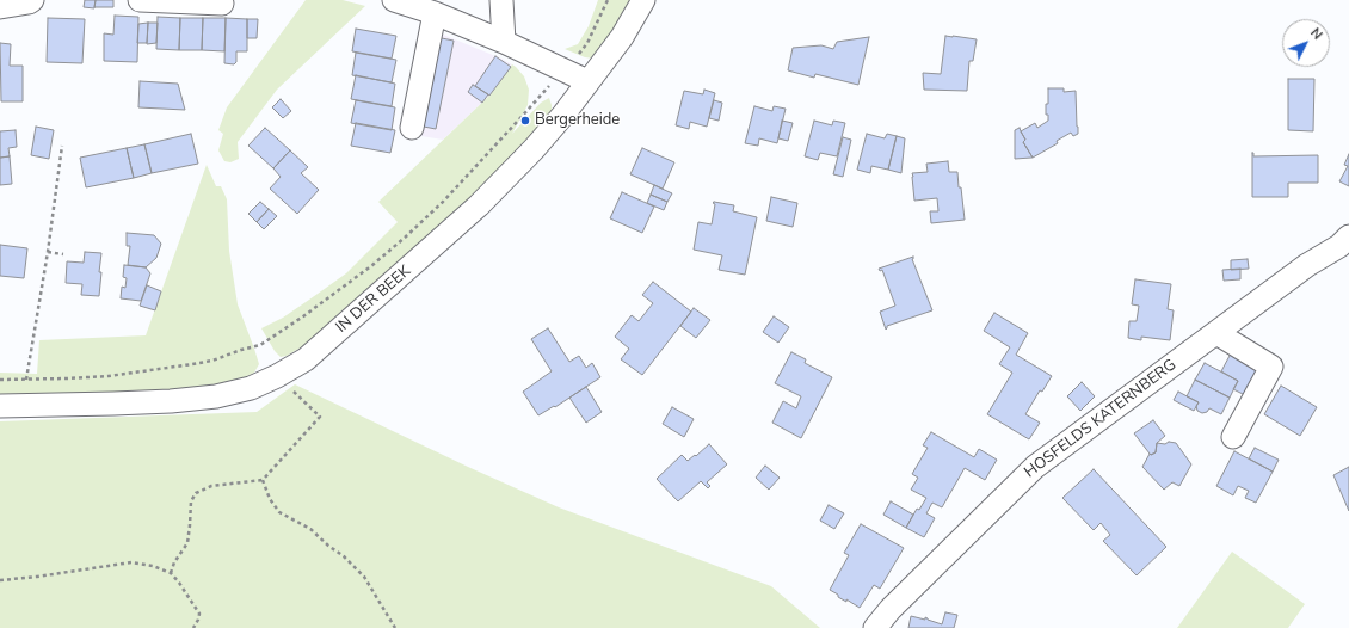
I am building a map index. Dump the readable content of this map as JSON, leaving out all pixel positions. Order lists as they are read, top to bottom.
{
  "streets": {
    "street": ["IN DER BEEK", "HOSFELDS KATERNBERG"]
  },
  "places": ["Bergerheide"],
  "north": "top right"
}
